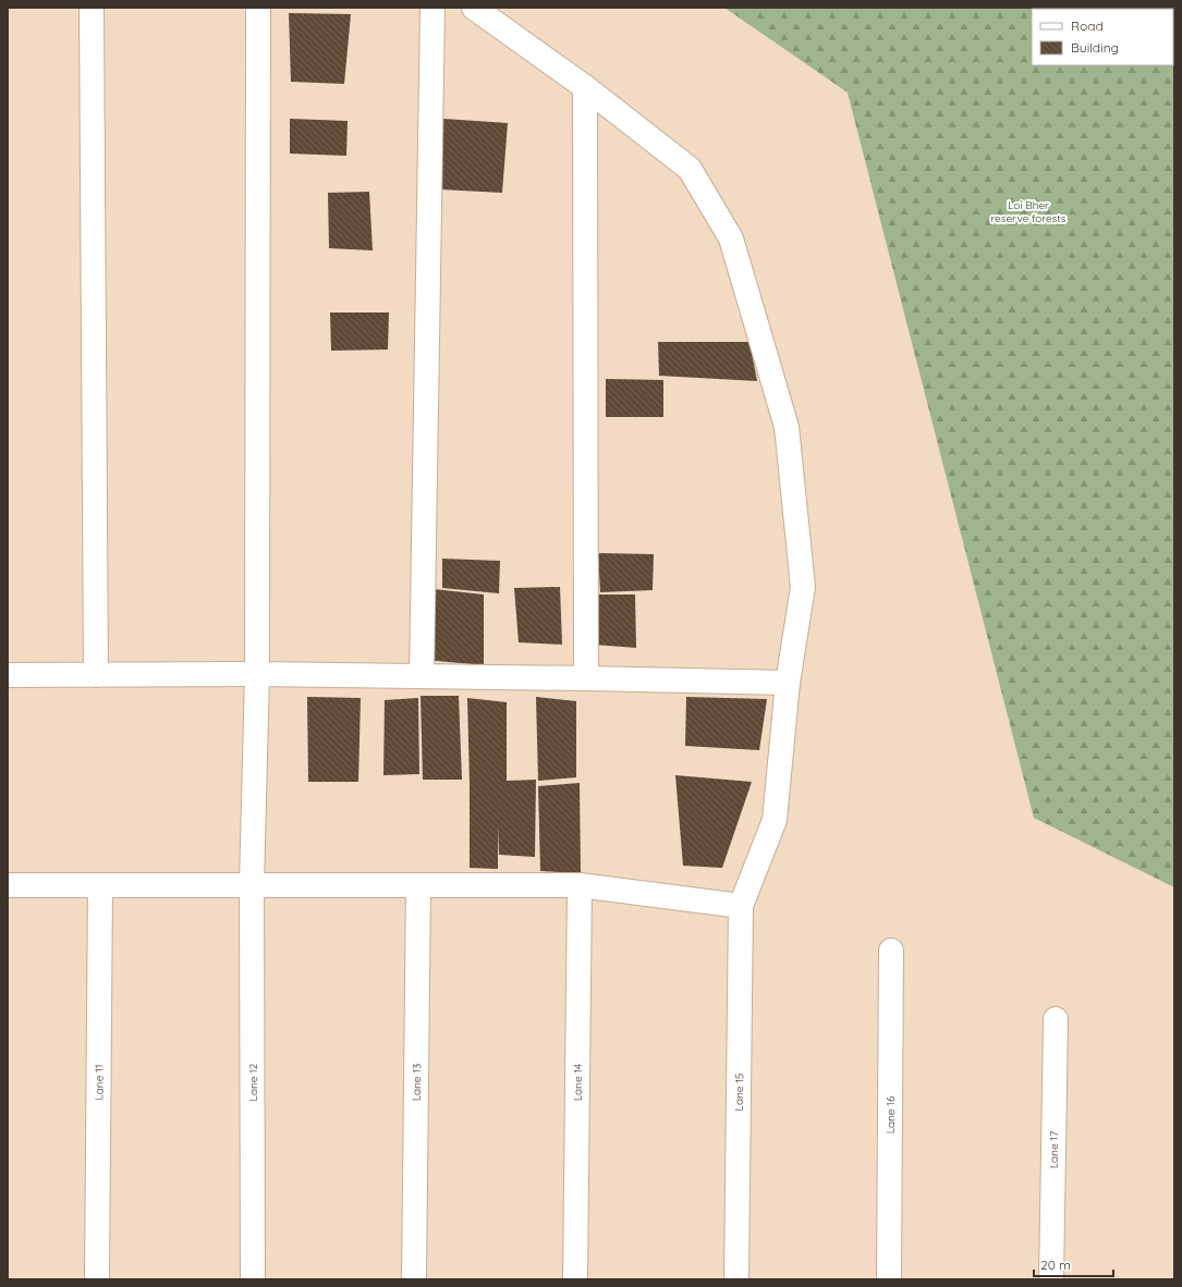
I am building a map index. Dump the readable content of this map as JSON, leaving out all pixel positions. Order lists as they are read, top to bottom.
{
  "streets": {
    "street": [
      "Lane 11",
      "Lane 12",
      "Lane 13",
      "Lane 14",
      "Lane 15",
      "Lane 16",
      "Lane 17"
    ]
  },
  "parks": ["Loi Bher reserve forests"],
  "legend": ["Road", "Building"],
  "scale_bar": "20 m"
}
